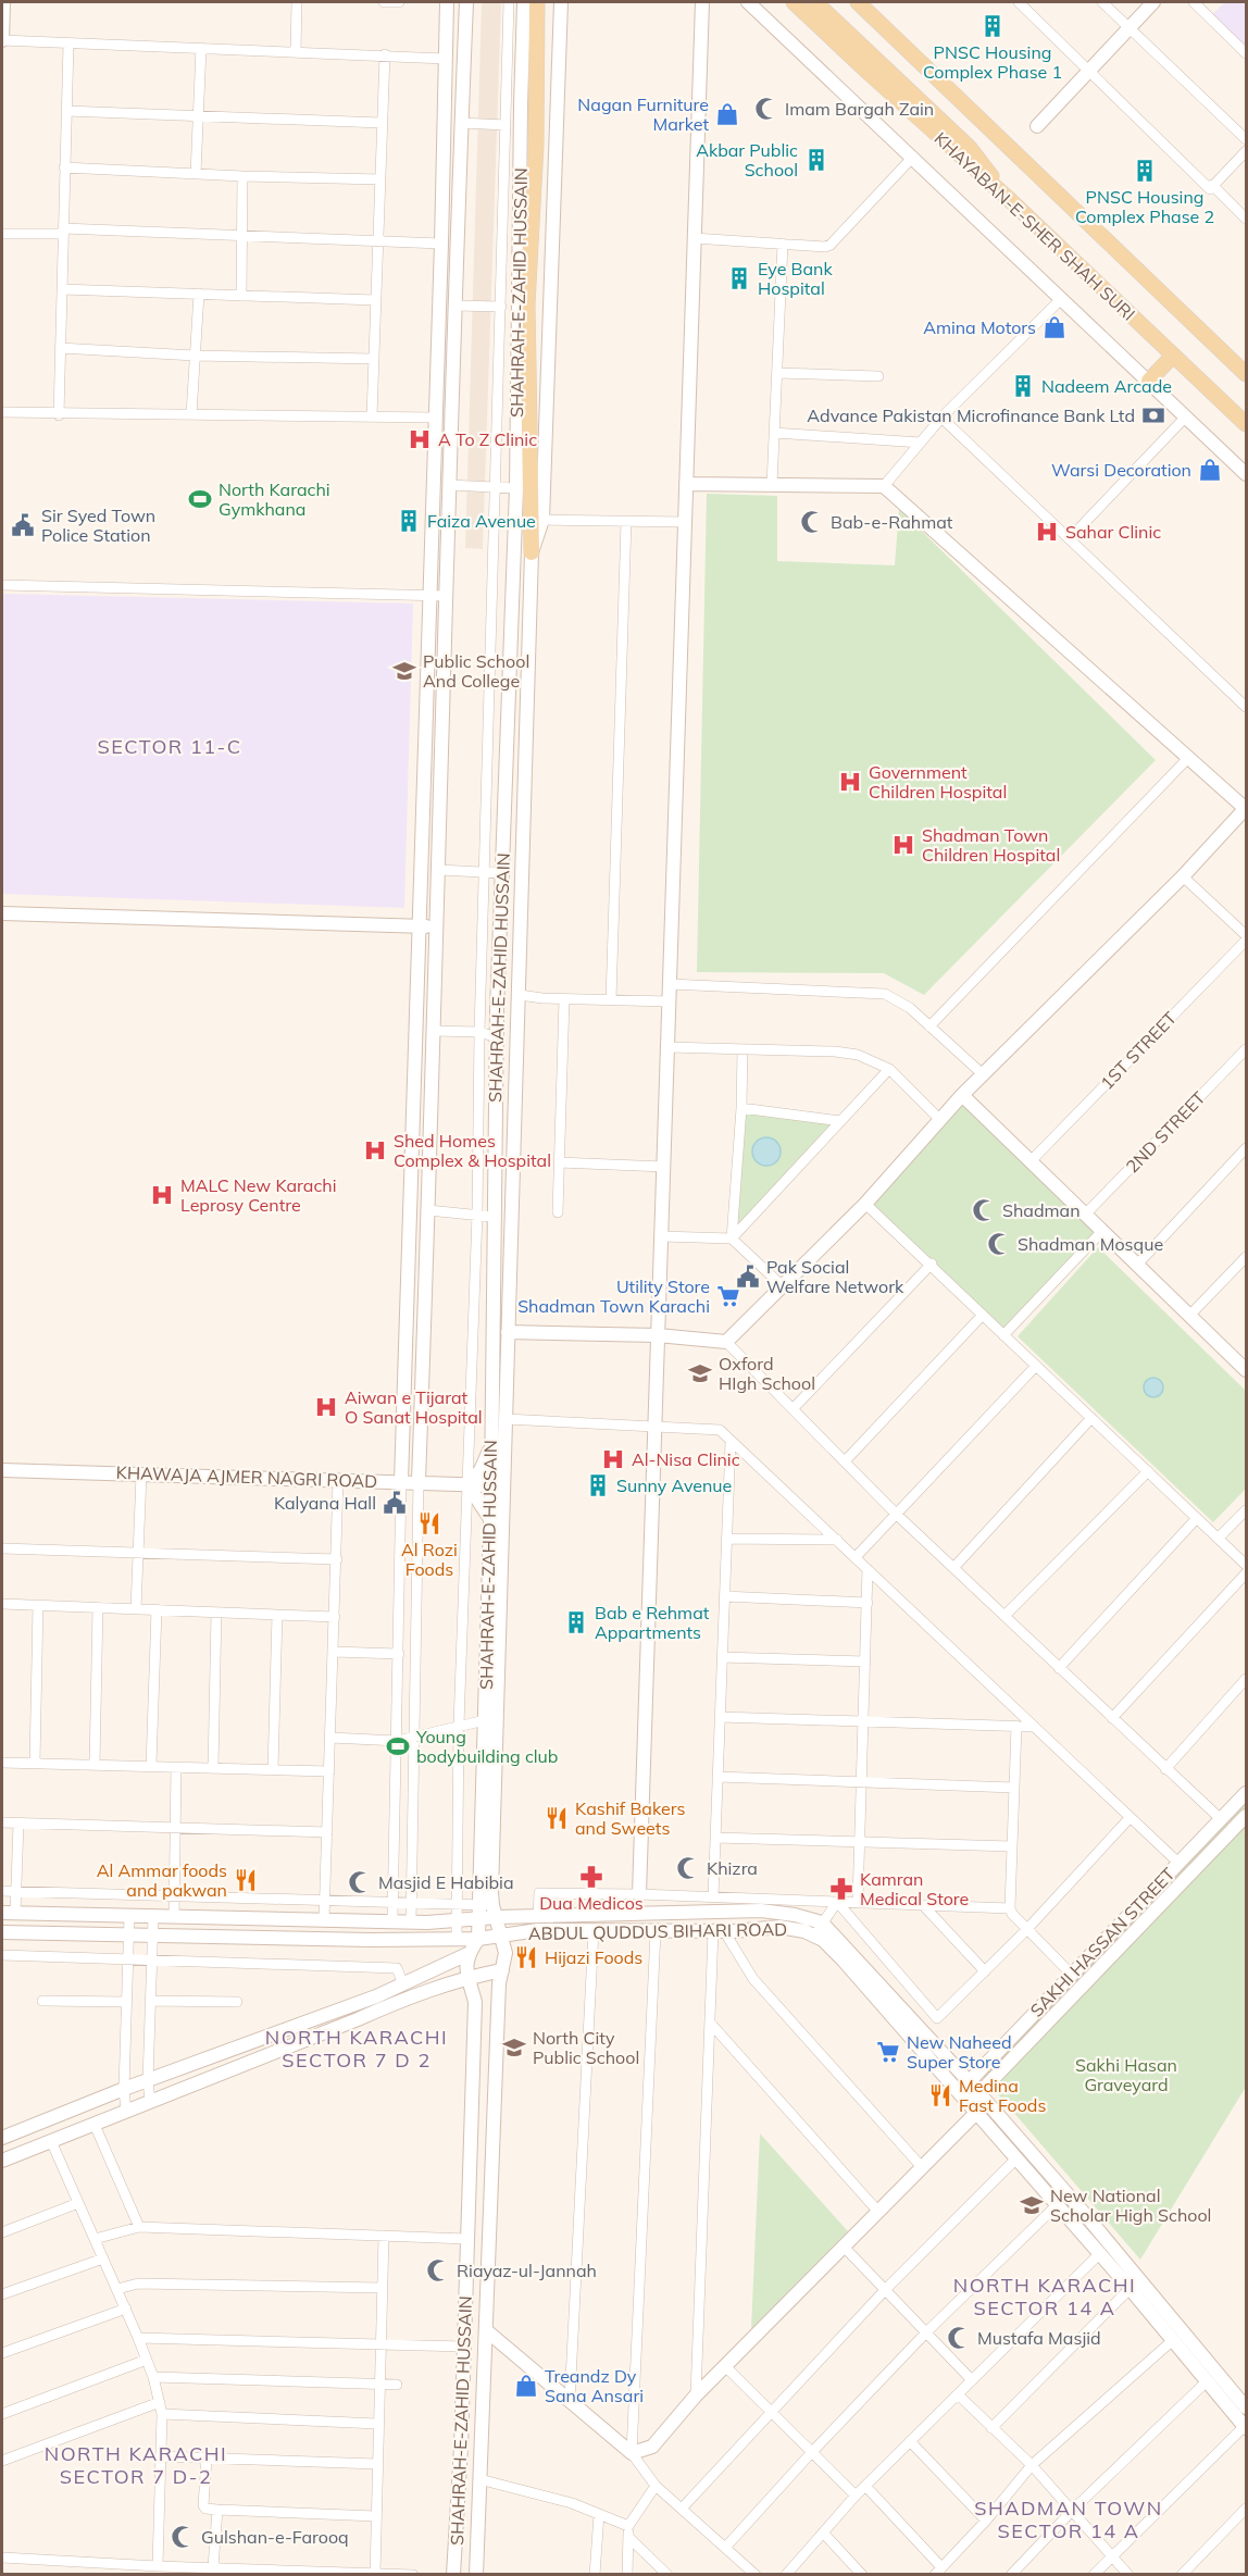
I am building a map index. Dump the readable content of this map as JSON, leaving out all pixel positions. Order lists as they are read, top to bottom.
{
  "streets": {
    "main road": ["KHAYABAN-E-SHER SHAH SURI"],
    "street": [
      "SHAHRAH-E-ZAHID HUSSAIN",
      "1ST STREET",
      "2ND STREET",
      "KHAWAJA AJMER NAGRI ROAD",
      "ABDUL QUDDUS BIHARI ROAD",
      "SAKHI HASSAN STREET"
    ]
  },
  "crossings": [
    ["SHAHRAH-E-ZAHID HUSSAIN", "KHAWAJA AJMER NAGRI ROAD"],
    ["SHAHRAH-E-ZAHID HUSSAIN", "ABDUL QUDDUS BIHARI ROAD"],
    ["ABDUL QUDDUS BIHARI ROAD", "SAKHI HASSAN STREET"]
  ],
  "districts": [
    "SECTOR 11-C",
    "NORTH KARACHI SECTOR 7 D 2",
    "NORTH KARACHI SECTOR 14 A",
    "NORTH KARACHI SECTOR 7 D-2",
    "SHADMAN TOWN SECTOR 14 A"
  ],
  "parks": ["Sakhi Hasan Graveyard"],
  "places": {
    "building": [
      "PNSC Housing Complex Phase 1",
      "Akbar Public School",
      "PNSC Housing Complex Phase 2",
      "Eye Bank Hospital",
      "Nadeem Arcade",
      "Faiza Avenue",
      "Sunny Avenue",
      "Bab e Rehmat Appartments"
    ],
    "mosque": [
      "Imam Bargah Zain",
      "Bab-e-Rahmat",
      "Shadman",
      "Shadman Mosque",
      "Khizra",
      "Masjid E Habibia",
      "Riayaz-ul-Jannah",
      "Mustafa Masjid",
      "Gulshan-e-Farooq"
    ],
    "shop": [
      "Nagan Furniture Market",
      "Amina Motors",
      "Warsi Decoration",
      "Treandz Dy Sana Ansari"
    ],
    "bank": ["Advance Pakistan Microfinance Bank Ltd"],
    "hospital": [
      "A To Z Clinic",
      "Sahar Clinic",
      "Government Children Hospital",
      "Shadman Town Children Hospital",
      "Shed Homes Complex & Hospital",
      "MALC New Karachi Leprosy Centre",
      "Aiwan e Tijarat O Sanat Hospital",
      "Al-Nisa Clinic"
    ],
    "sports": ["North Karachi Gymkhana", "Young bodybuilding club"],
    "public building": ["Sir Syed Town Police Station", "Pak Social Welfare Network", "Kalyana Hall"],
    "school or university": [
      "Public School And College",
      "Oxford HIgh School",
      "North City Public School",
      "New National Scholar High School"
    ],
    "supermarket": ["Utility Store Shadman Town Karachi", "New Naheed Super Store"],
    "restaurant": [
      "Al Rozi Foods",
      "Kashif Bakers and Sweets",
      "Al Ammar foods and pakwan",
      "Hijazi Foods",
      "Medina Fast Foods"
    ],
    "pharmacy": ["Dua Medicos", "Kamran Medical Store"]
  }
}
